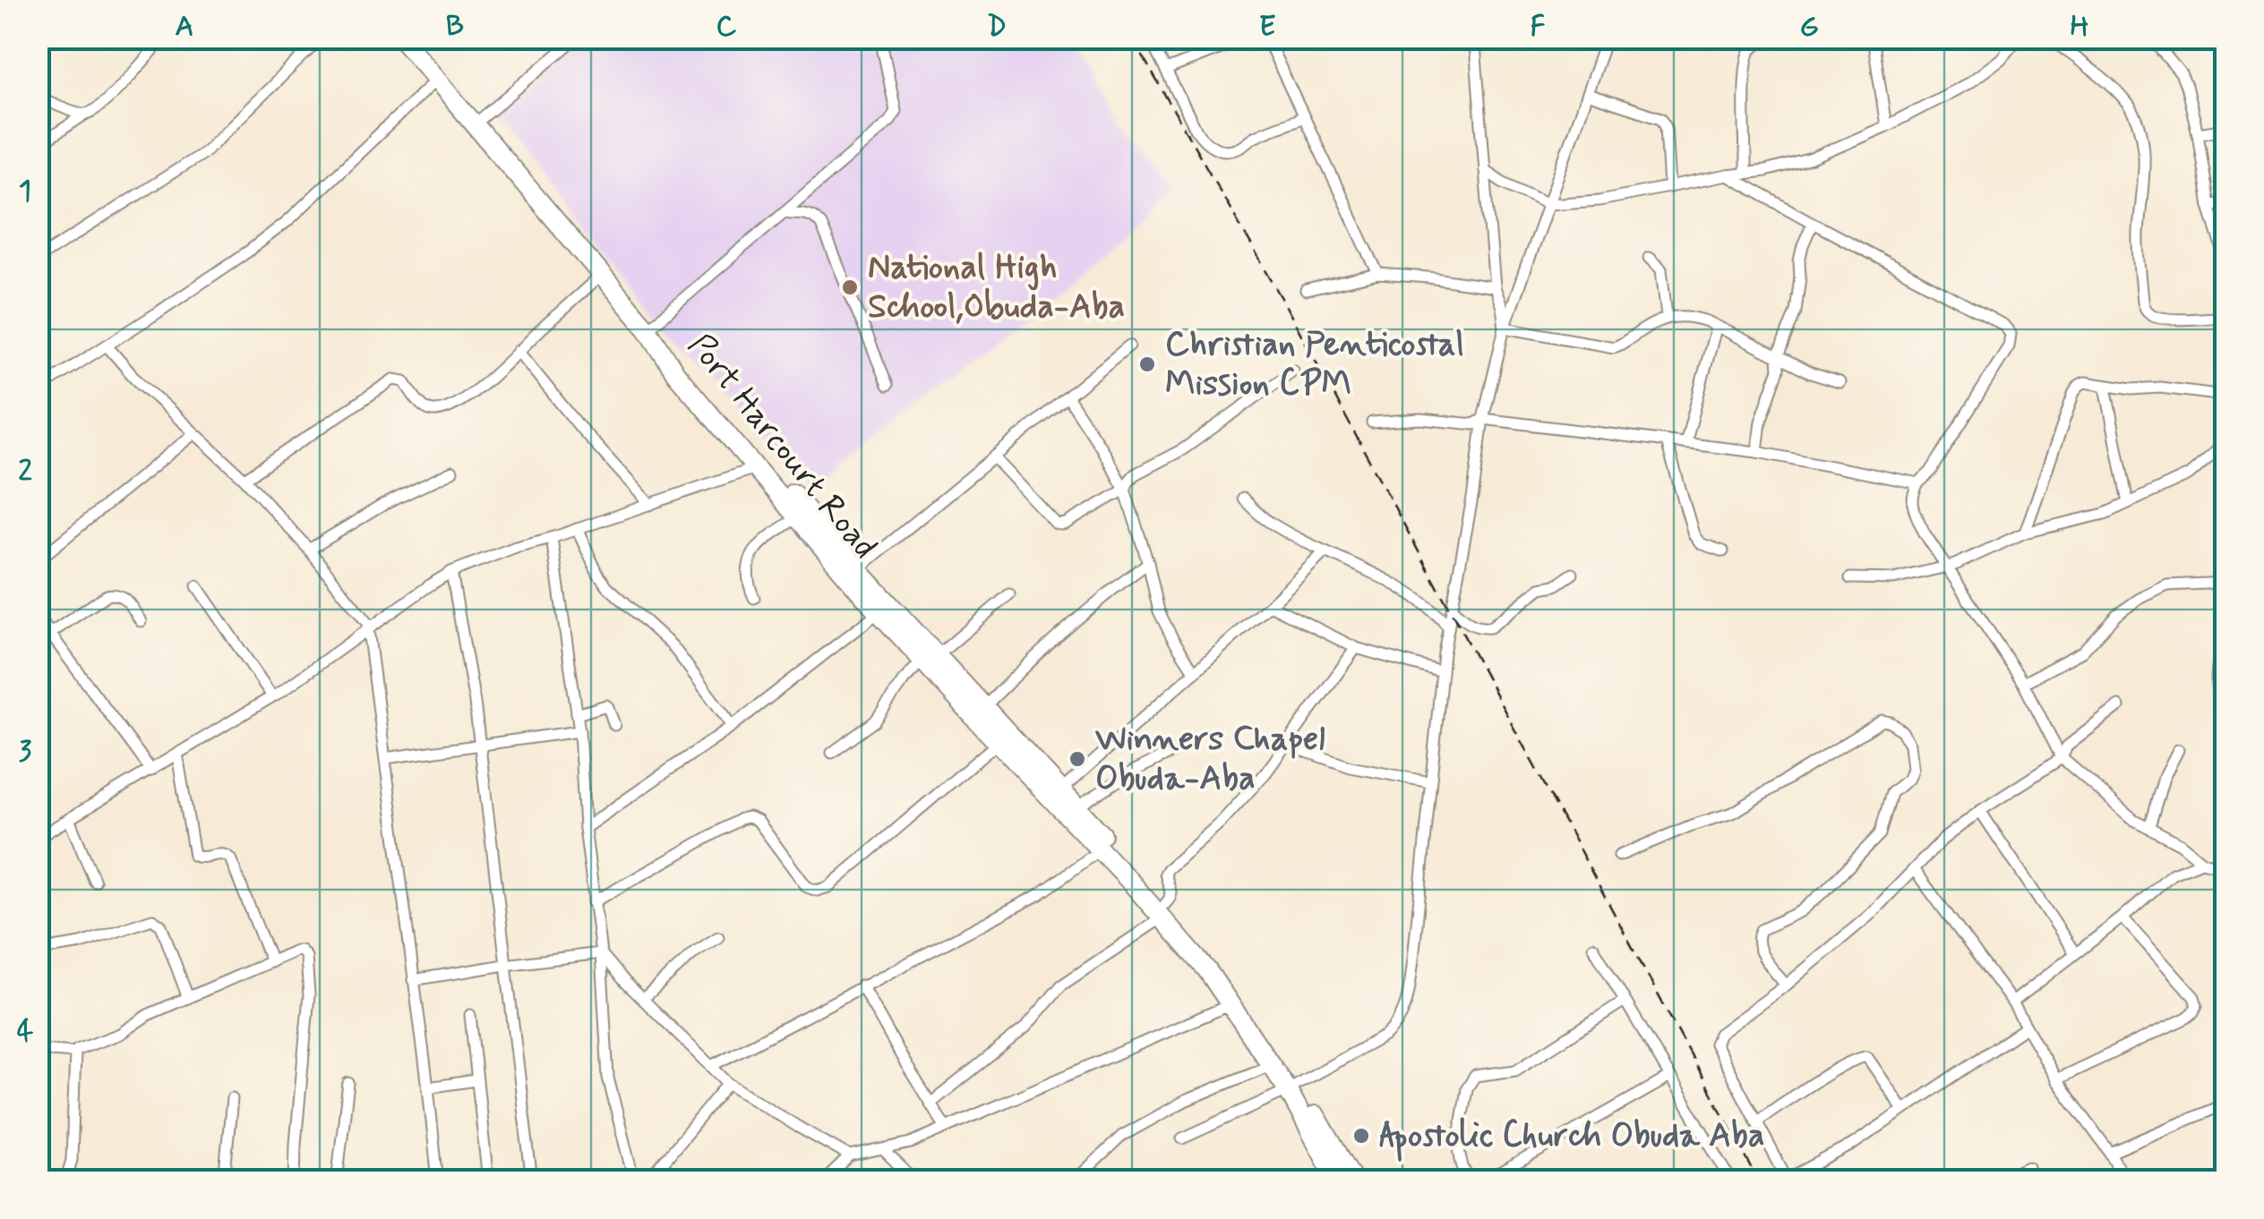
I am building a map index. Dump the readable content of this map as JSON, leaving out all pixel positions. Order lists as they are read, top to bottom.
{
  "streets": {
    "highway": ["Port Harcourt Road"]
  },
  "places": [
    "National High School,Obuda-Aba",
    "Christian Penticostal Mission CPM",
    "Winners Chapel Obuda-Aba",
    "Apostolic Church Obuda Aba"
  ],
  "grid": {
    "columns": [
      "A",
      "B",
      "C",
      "D",
      "E",
      "F",
      "G",
      "H"
    ],
    "rows": [
      "1",
      "2",
      "3",
      "4"
    ]
  }
}
